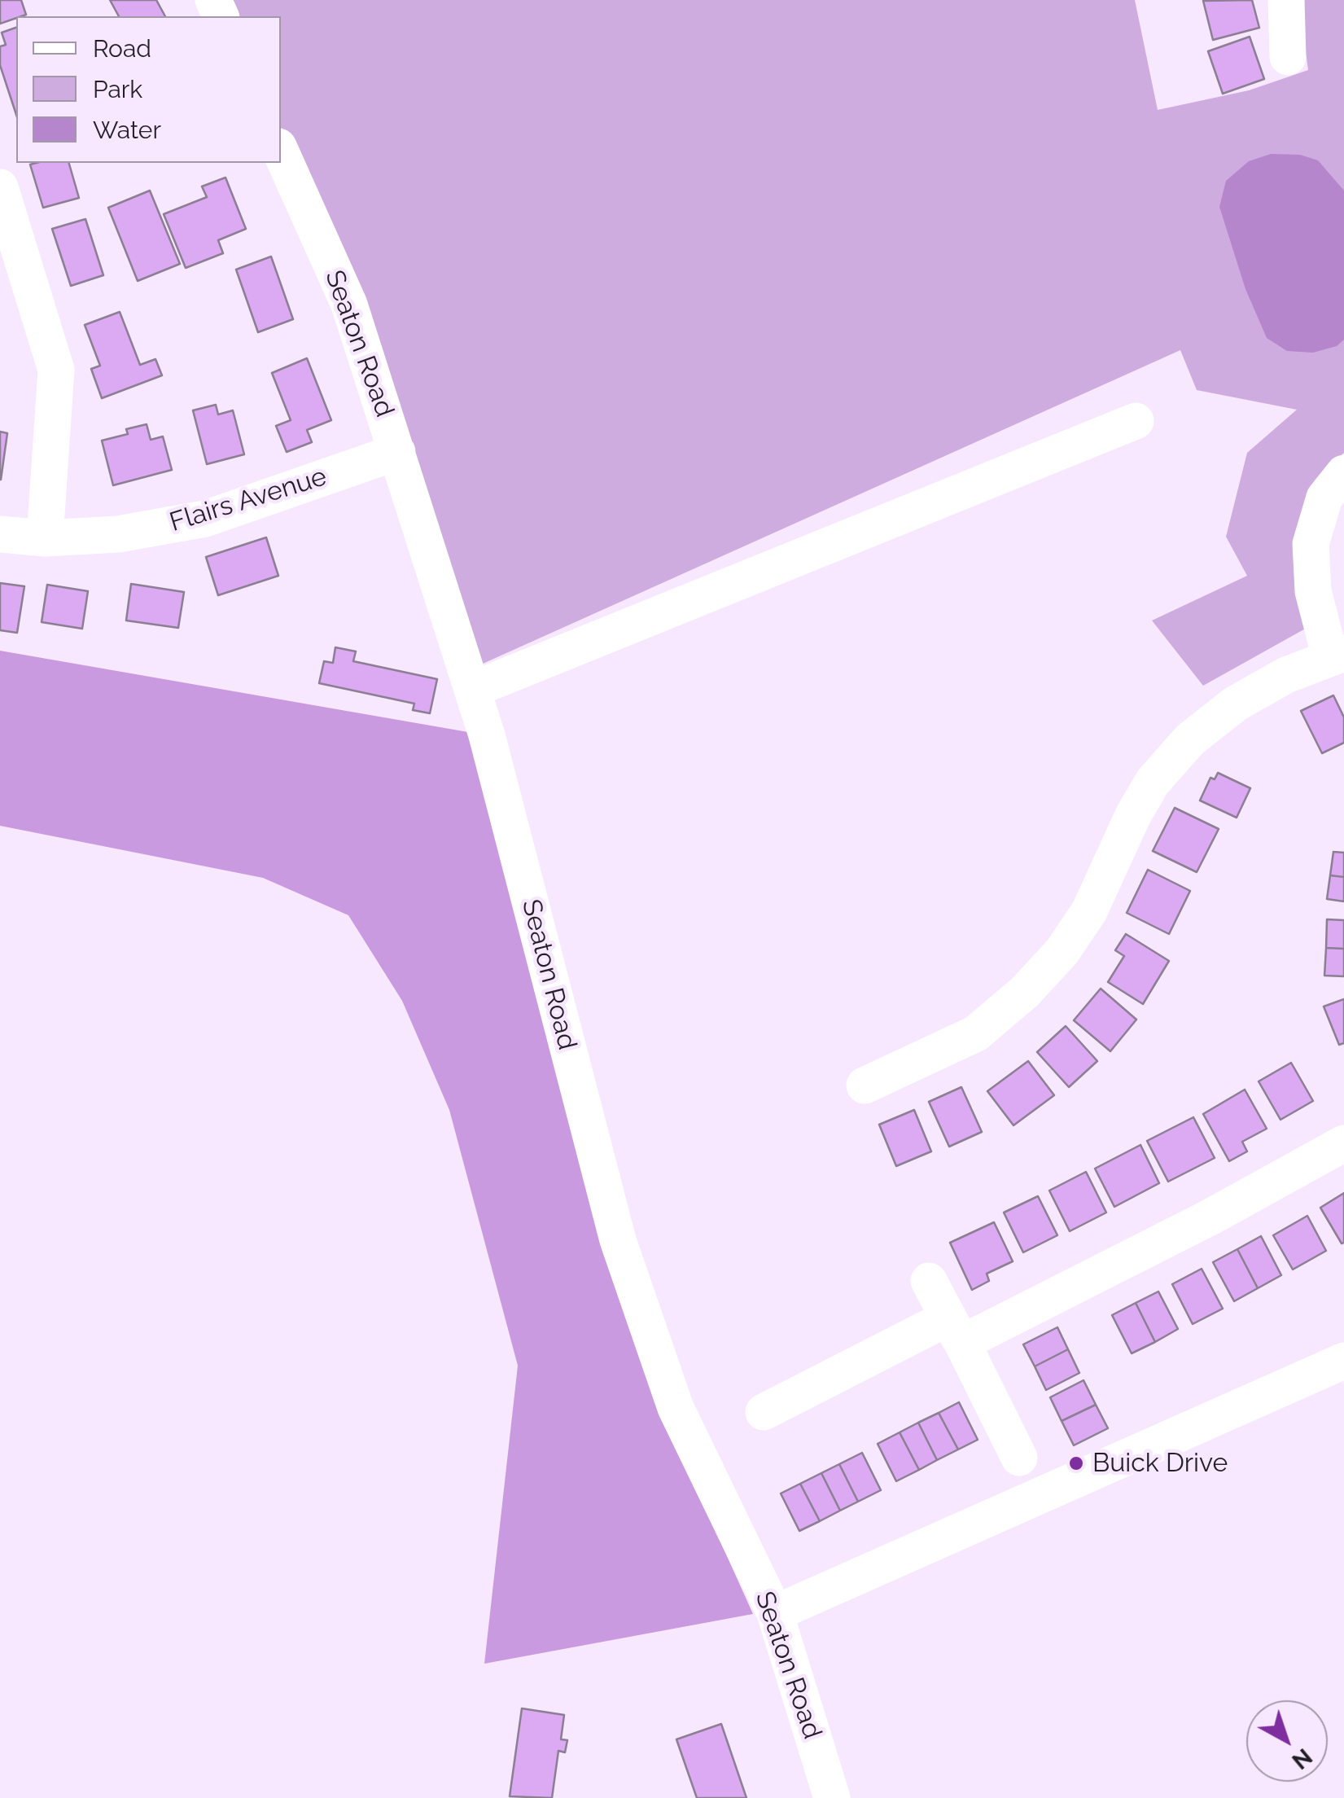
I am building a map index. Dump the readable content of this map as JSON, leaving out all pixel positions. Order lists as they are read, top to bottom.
{
  "streets": {
    "street": ["Seaton Road", "Flairs Avenue"]
  },
  "crossings": [
    ["Seaton Road", "Flairs Avenue"]
  ],
  "places": ["Buick Drive"],
  "legend": ["Road", "Park", "Water"],
  "north": "bottom right"
}
